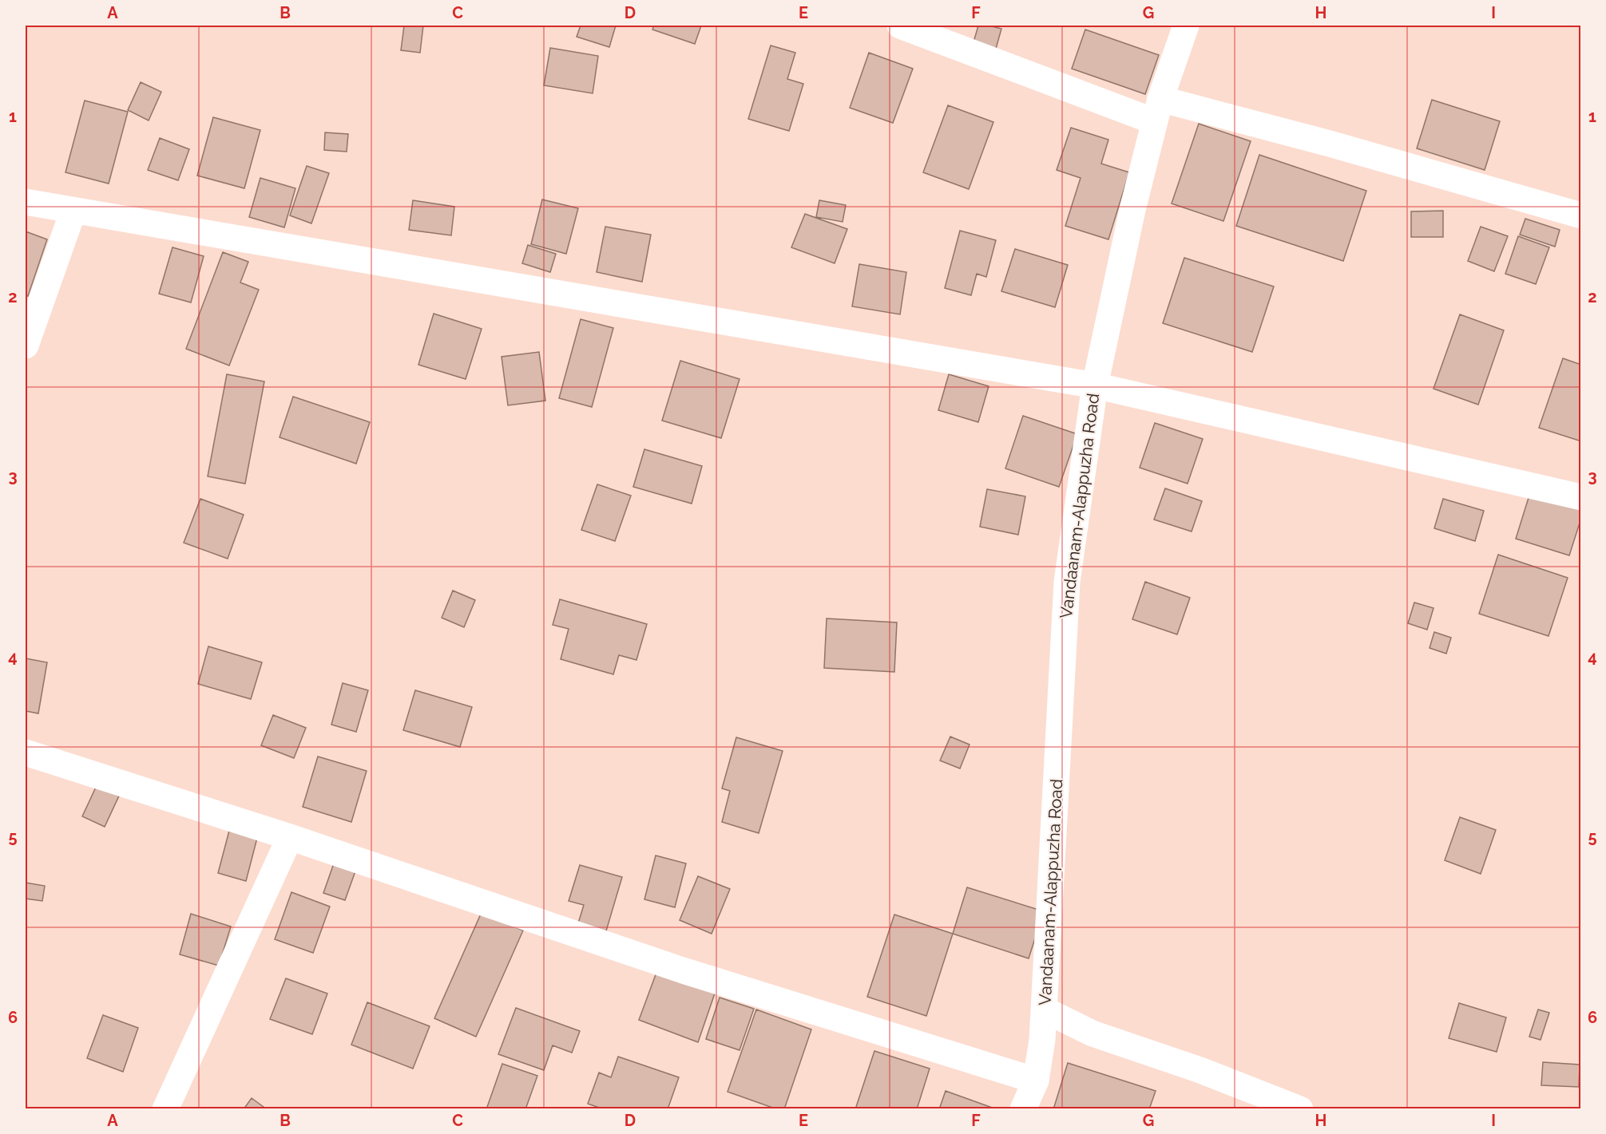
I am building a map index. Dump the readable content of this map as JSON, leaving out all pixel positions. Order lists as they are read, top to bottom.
{
  "streets": {
    "street": ["Vandaanam-Alappuzha Road"]
  },
  "grid": {
    "columns": [
      "A",
      "B",
      "C",
      "D",
      "E",
      "F",
      "G",
      "H",
      "I"
    ],
    "rows": [
      "1",
      "2",
      "3",
      "4",
      "5",
      "6"
    ]
  }
}
